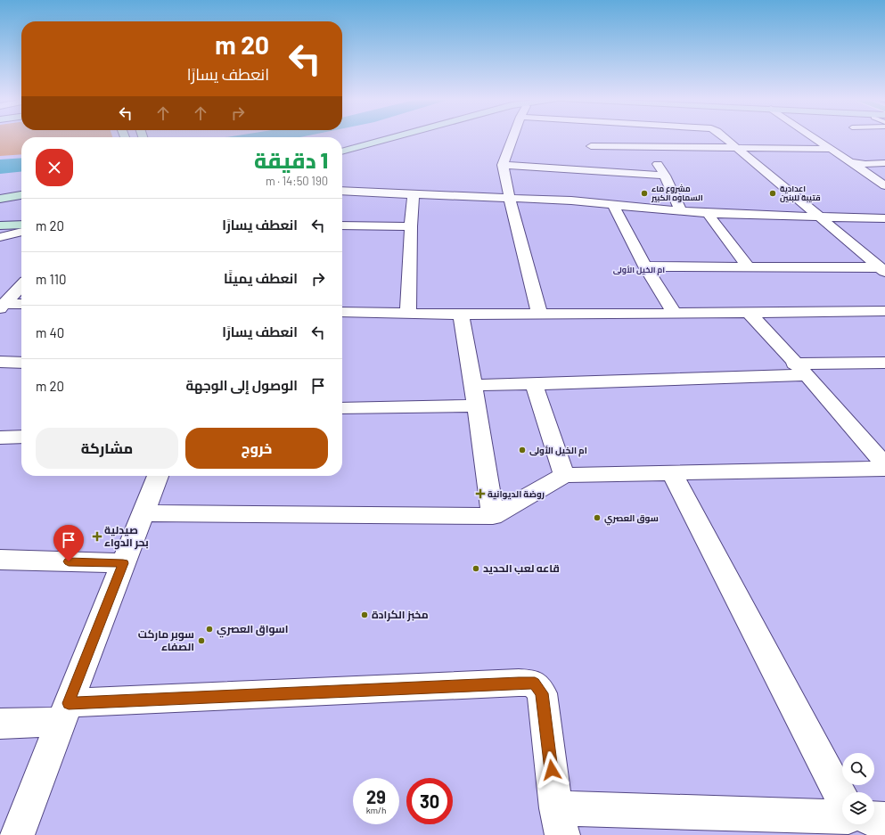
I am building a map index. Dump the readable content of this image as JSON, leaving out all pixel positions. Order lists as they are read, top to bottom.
{
  "districts": ["ام الخيل الأولى"],
  "places": {
    "other": [
      "مشروع ماء السماوه الكبير",
      "اعدادية قتيبة للبنين",
      "ام الخيل الأولى",
      "سوق العصري",
      "قاعه لعب الحديد",
      "مخبز الكرادة",
      "اسواق العصري",
      "سوبر ماركت الصفاء"
    ],
    "health": ["روضة الديوانية", "صيدلية بحر الدواء"]
  },
  "page": {
    "turn": ["20 m", "انعطف يسارًا"],
    "heading": ["1 دقيقة", "190 m · 14:50"],
    "list": [
      {
        "name": "انعطف يسارًا",
        "value": "20 m"
      },
      {
        "name": "انعطف يمينًا",
        "value": "110 m"
      },
      {
        "name": "انعطف يسارًا",
        "value": "40 m"
      },
      {
        "name": "الوصول إلى الوجهة",
        "value": "20 m"
      }
    ],
    "buttons": ["خروج", "مشاركة"],
    "speed": "29 km/h",
    "limit": "30"
  }
}
